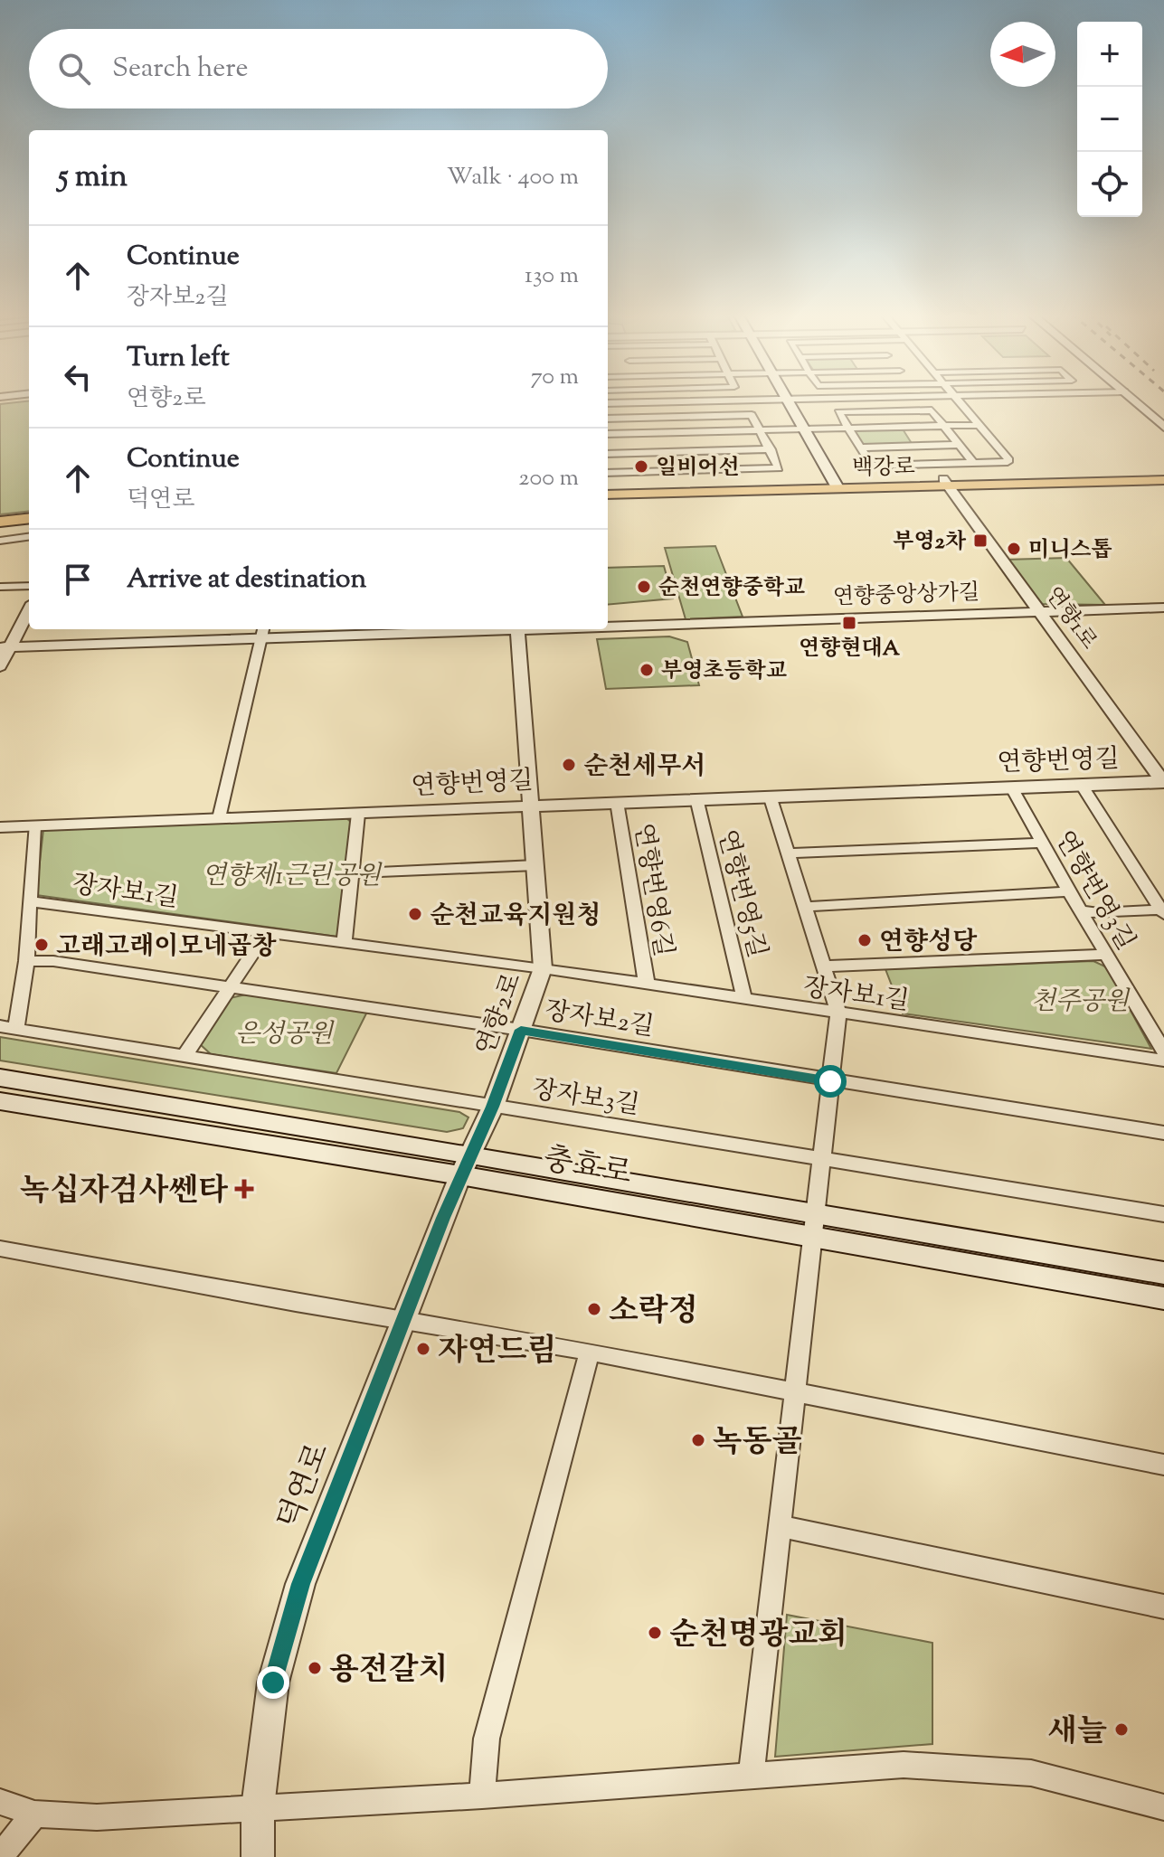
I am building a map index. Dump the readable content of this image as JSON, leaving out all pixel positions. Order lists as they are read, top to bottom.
{
  "streets": {
    "main road": ["백강로", "충효로"],
    "street": [
      "연향중앙상가길",
      "연향1로",
      "연향번영길",
      "장자보1길",
      "연향번영6길",
      "연향번영3길",
      "연향번영5길",
      "연향2로",
      "장자보2길",
      "장자보3길",
      "덕연로"
    ]
  },
  "crossings": [
    ["백강로", "연향1로"],
    ["연향중앙상가길", "연향1로"],
    ["연향1로", "연향번영길"],
    ["연향번영길", "연향번영6길"],
    ["연향번영길", "연향번영3길"],
    ["연향번영길", "연향번영5길"],
    ["연향번영길", "연향2로"],
    ["장자보1길", "연향번영6길"],
    ["장자보1길", "연향번영5길"],
    ["장자보1길", "연향2로"],
    ["연향2로", "장자보2길"],
    ["연향2로", "장자보3길"],
    ["연향2로", "충효로"],
    ["연향2로", "덕연로"],
    ["충효로", "덕연로"]
  ],
  "parks": ["연향제1근린공원", "천주공원", "은성공원"],
  "places": {
    "other": [
      "일비어선",
      "미니스톱",
      "순천연향중학교",
      "부영초등학교",
      "순천세무서",
      "순천교육지원청",
      "연향성당",
      "고래고래이모네곱창",
      "소락정",
      "자연드림",
      "녹동골",
      "순천명광교회",
      "용전갈치",
      "새늘"
    ],
    "transit": ["부영2차", "연향현대A"],
    "health": ["녹십자검사쎈타"]
  },
  "north": "left",
  "page": {
    "map_buttons": ["+", "−"],
    "search": "Search here",
    "heading": ["5 min", "Walk · 400 m"],
    "list": [
      ["Continue", "장자보2길", "130 m"],
      ["Turn left", "연향2로", "70 m"],
      ["Continue", "덕연로", "200 m"],
      "Arrive at destination"
    ]
  }
}
